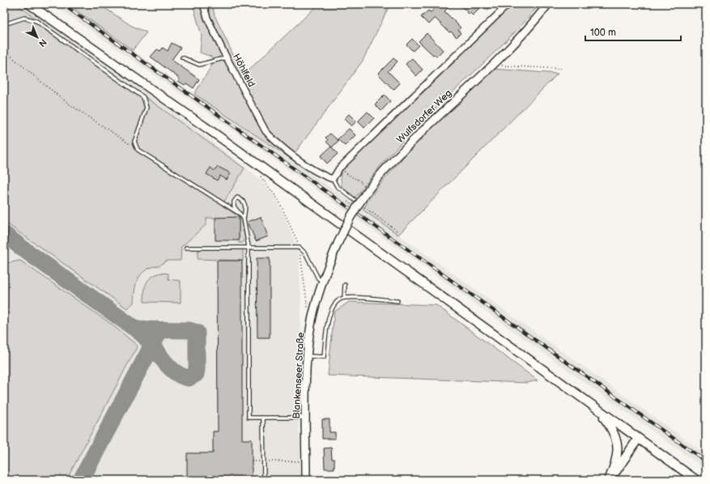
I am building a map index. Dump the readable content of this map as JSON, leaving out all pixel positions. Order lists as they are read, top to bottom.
{
  "streets": {
    "street": ["Höhlfeld", "Wulfsdorfer Weg", "Blankenseer Straße"]
  },
  "crossings": [
    ["Wulfsdorfer Weg", "Blankenseer Straße"]
  ],
  "scale_bar": "100 m",
  "north": "bottom right"
}
